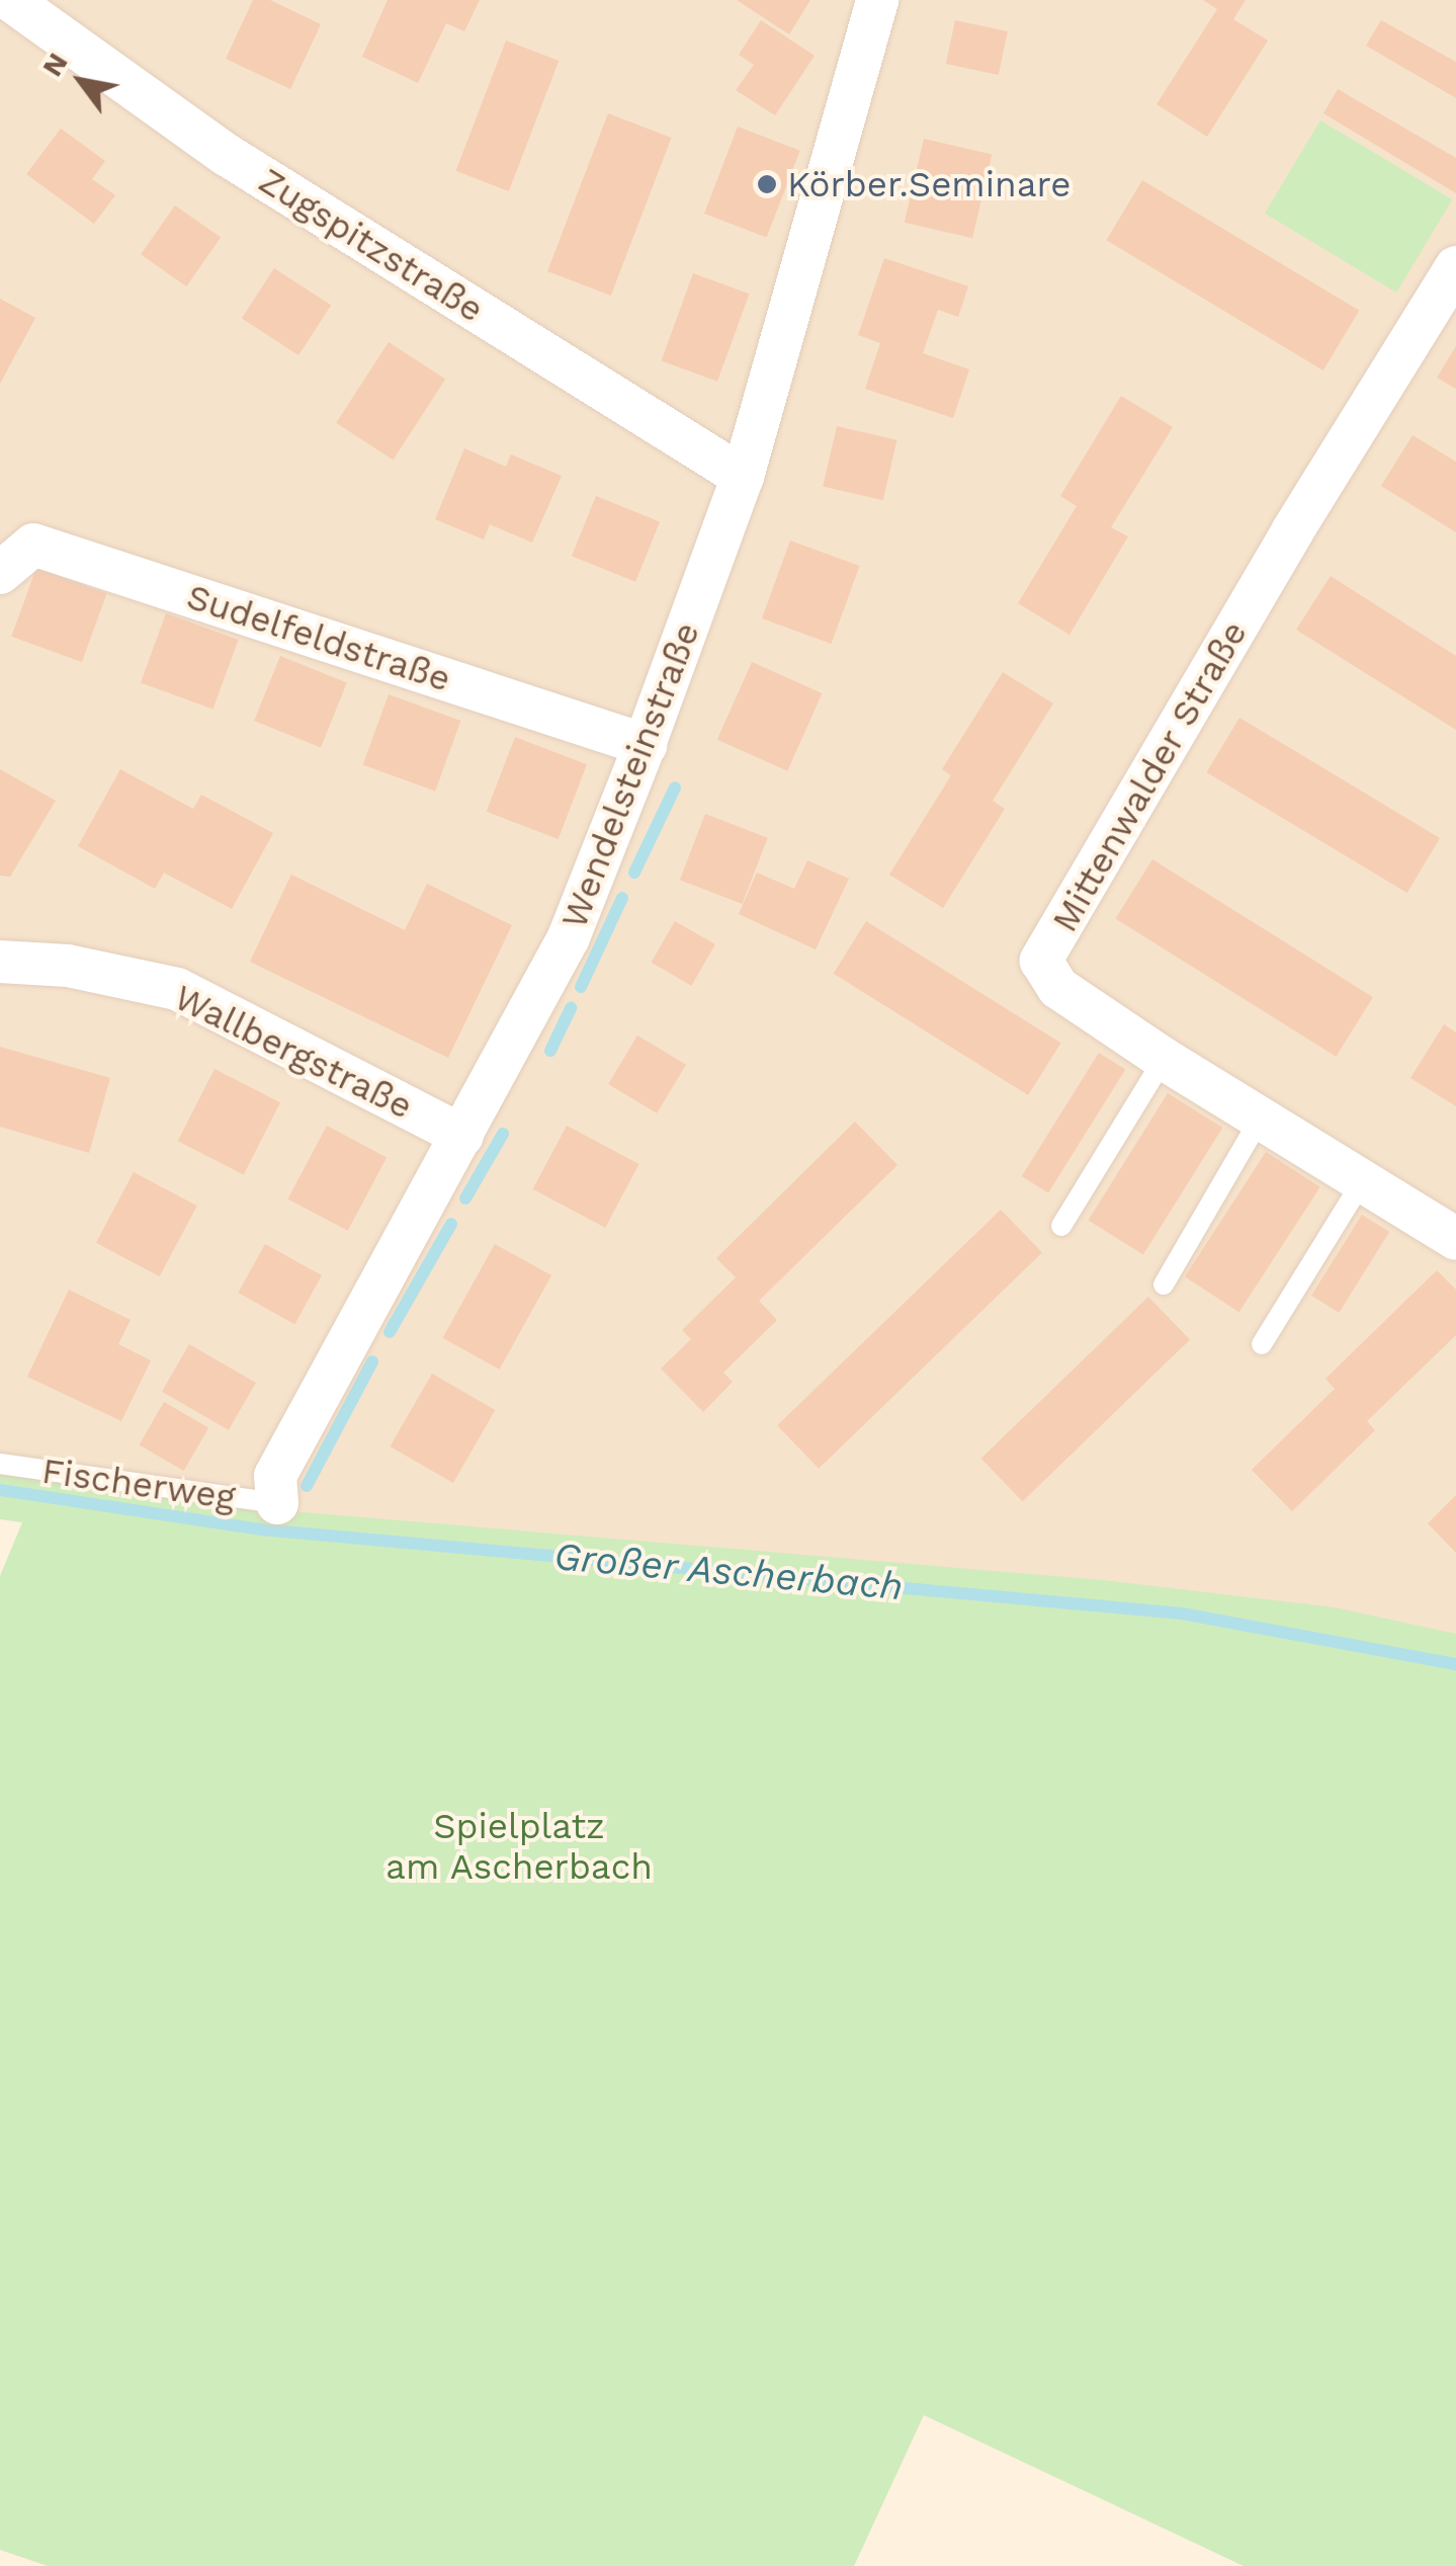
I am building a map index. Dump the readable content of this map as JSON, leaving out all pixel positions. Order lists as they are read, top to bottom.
{
  "streets": {
    "street": [
      "Zugspitzstraße",
      "Sudelfeldstraße",
      "Wendelsteinstraße",
      "Mittenwalder Straße",
      "Wallbergstraße"
    ],
    "lane": ["Fischerweg"]
  },
  "crossings": [
    ["Zugspitzstraße", "Wendelsteinstraße"],
    ["Sudelfeldstraße", "Wendelsteinstraße"],
    ["Wendelsteinstraße", "Wallbergstraße"],
    ["Wendelsteinstraße", "Fischerweg"]
  ],
  "water": ["Großer Ascherbach"],
  "parks": ["Spielplatz am Ascherbach"],
  "places": ["Körber.Seminare"],
  "north": "top left"
}
